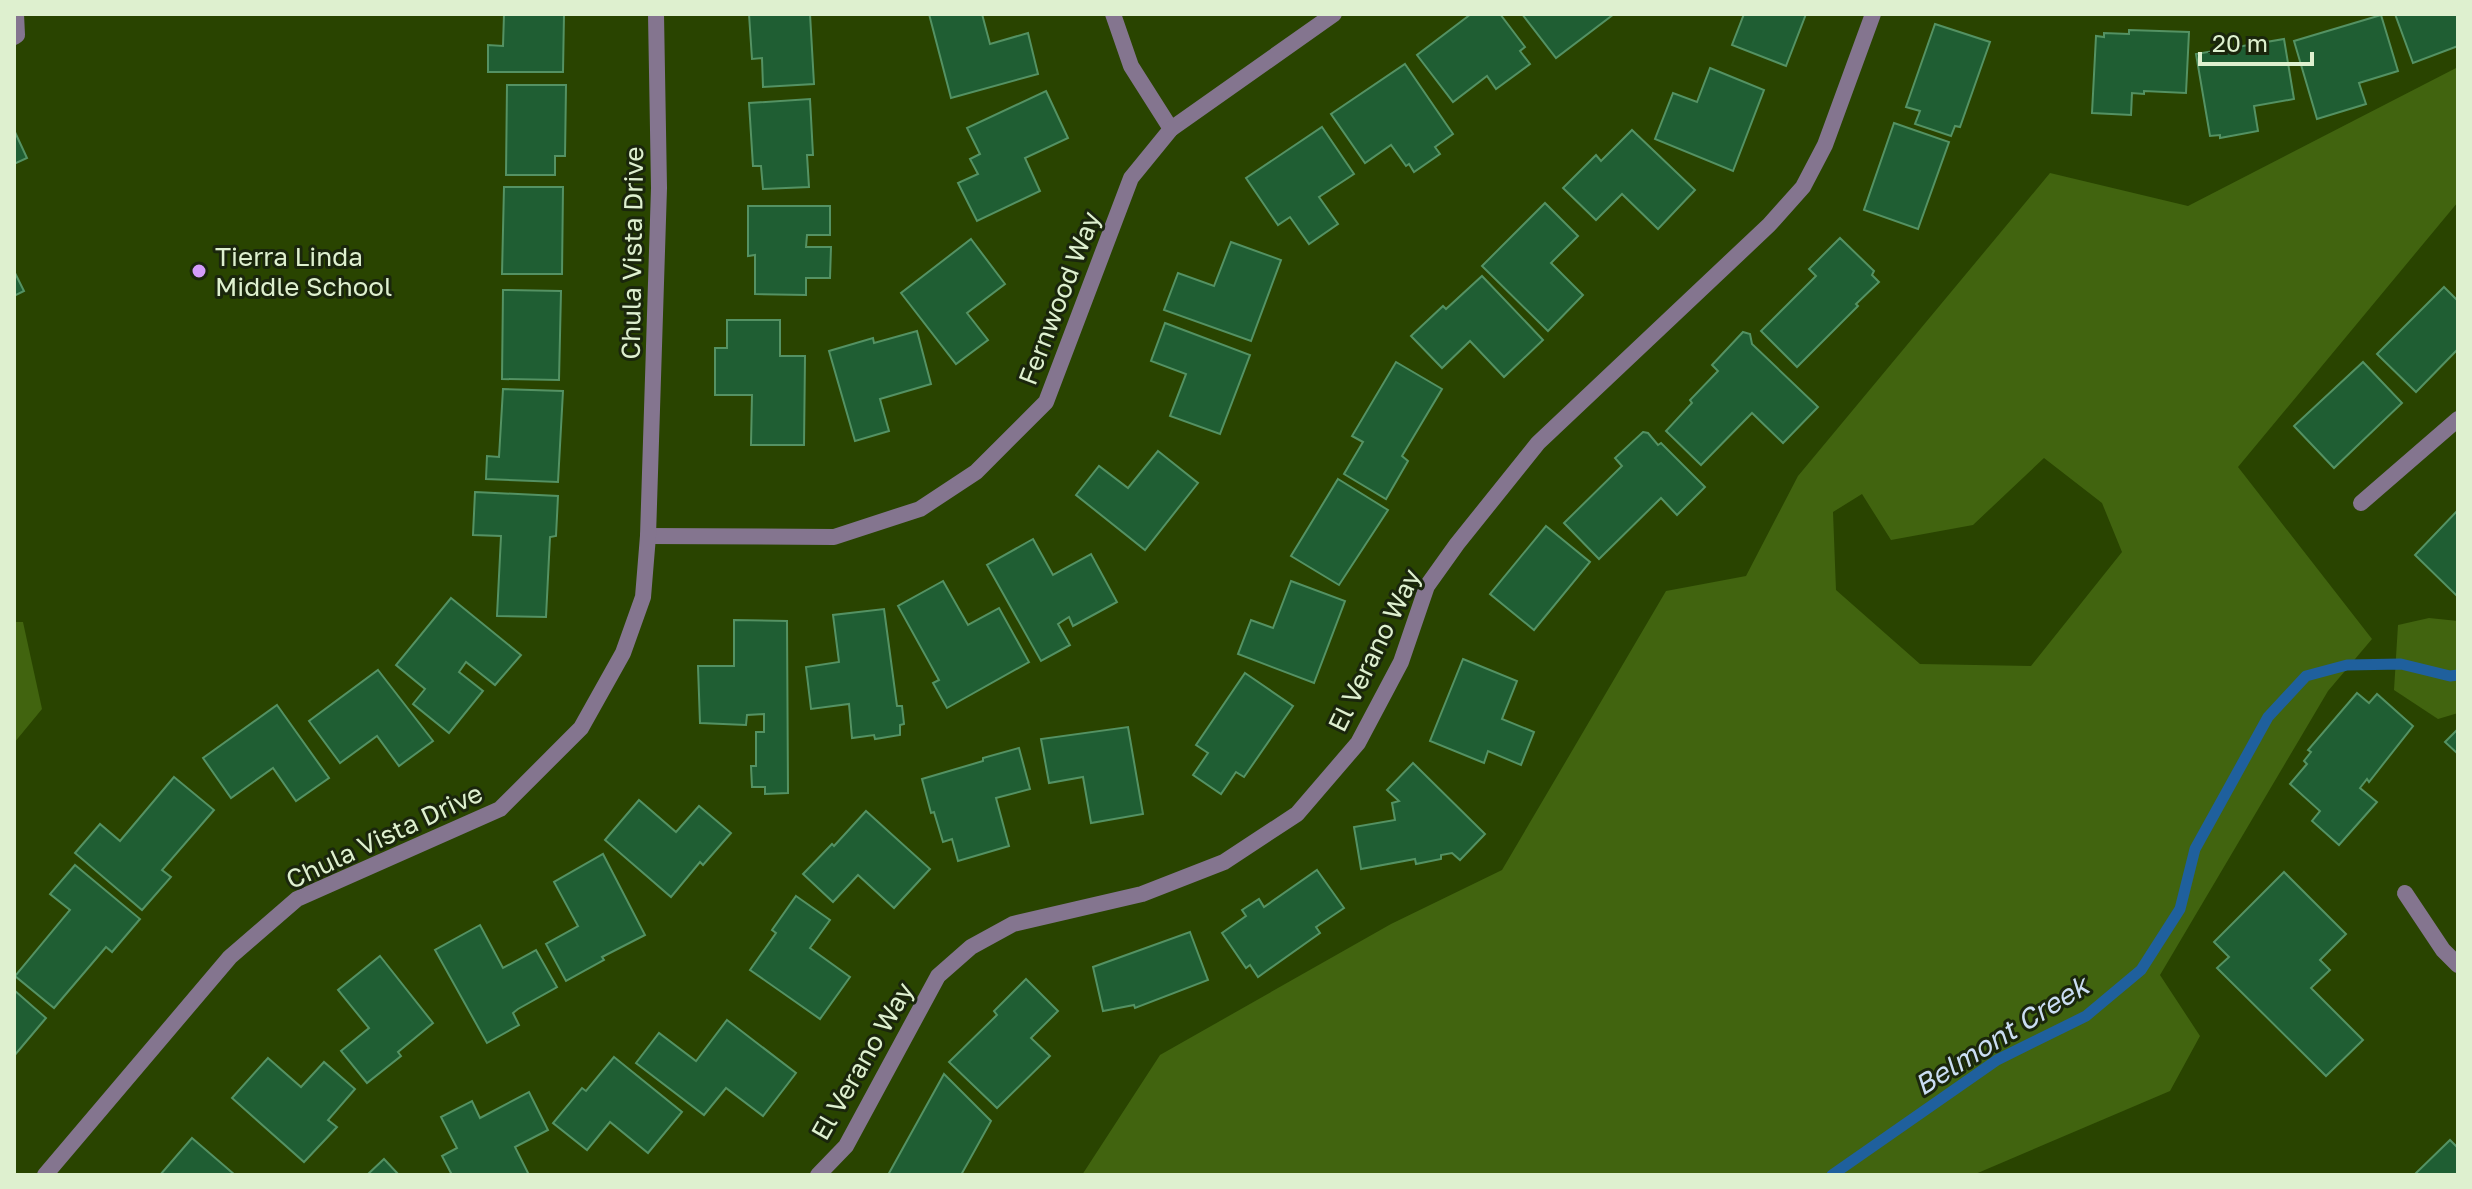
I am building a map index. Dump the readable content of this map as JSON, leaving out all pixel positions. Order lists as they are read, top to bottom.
{
  "streets": {
    "street": ["Chula Vista Drive", "Fernwood Way", "El Verano Way"]
  },
  "crossings": [
    ["Chula Vista Drive", "Fernwood Way"]
  ],
  "water": ["Belmont Creek"],
  "places": ["Tierra Linda Middle School"],
  "scale_bar": "20 m"
}
